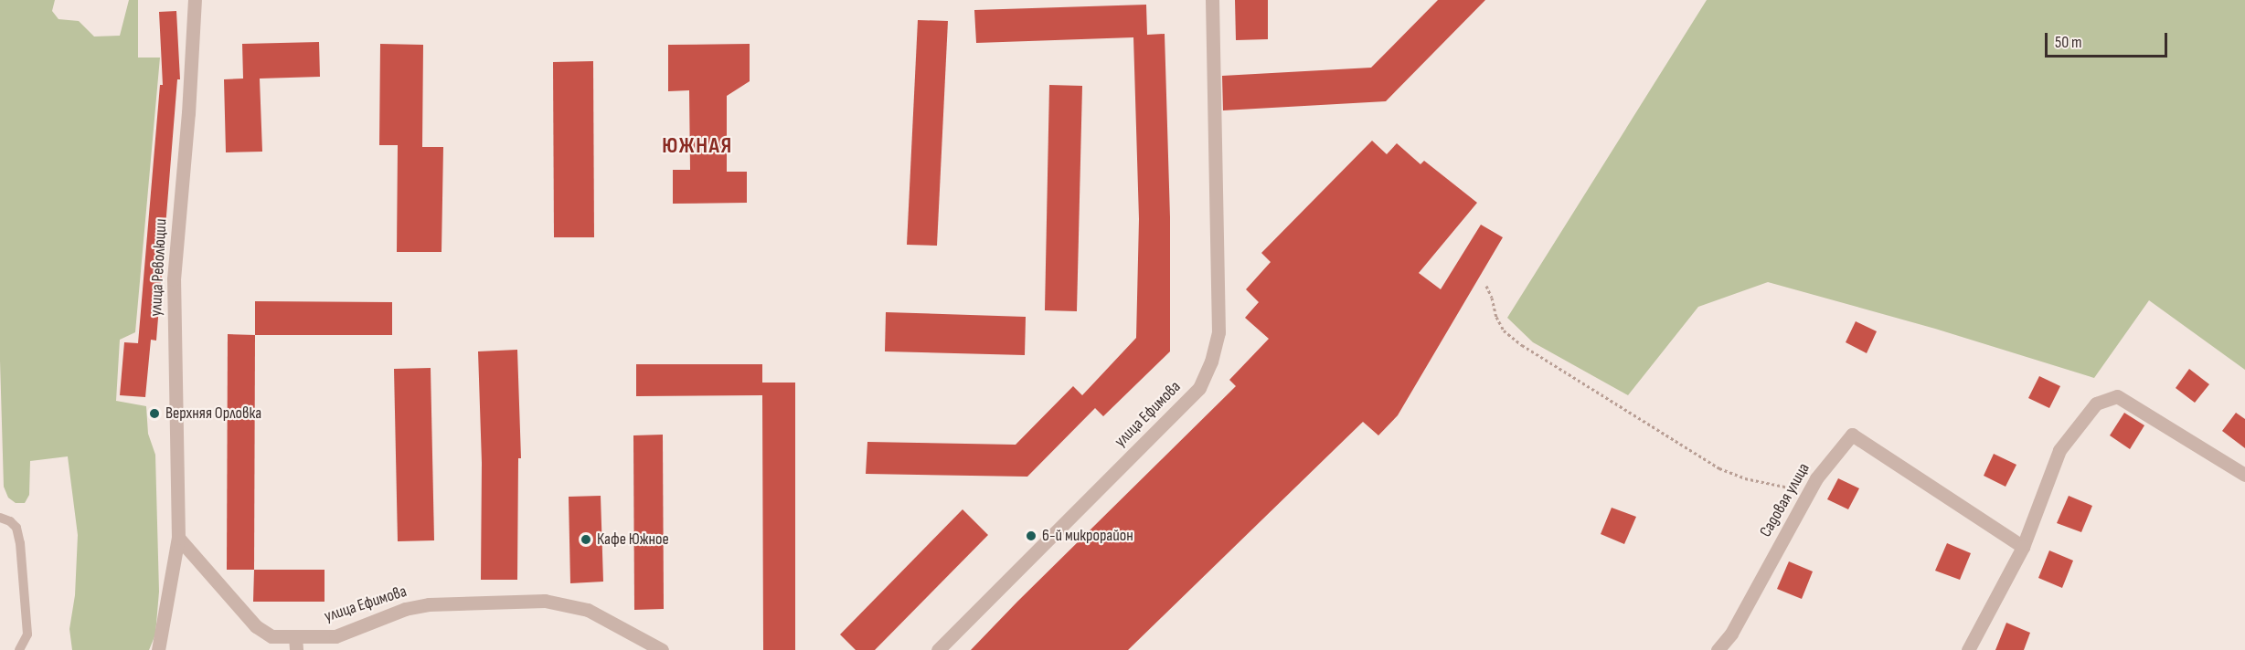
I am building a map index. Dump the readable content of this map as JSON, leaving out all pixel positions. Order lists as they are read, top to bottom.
{
  "streets": {
    "street": ["улица Революции", "улица Ефимова", "Садовая улица"]
  },
  "crossings": [
    ["улица Революции", "улица Ефимова"]
  ],
  "districts": ["ЮЖНАЯ"],
  "places": ["Верхняя Орловка", "6-й микрорайон", "Кафе Южное"],
  "scale_bar": "50 m"
}
